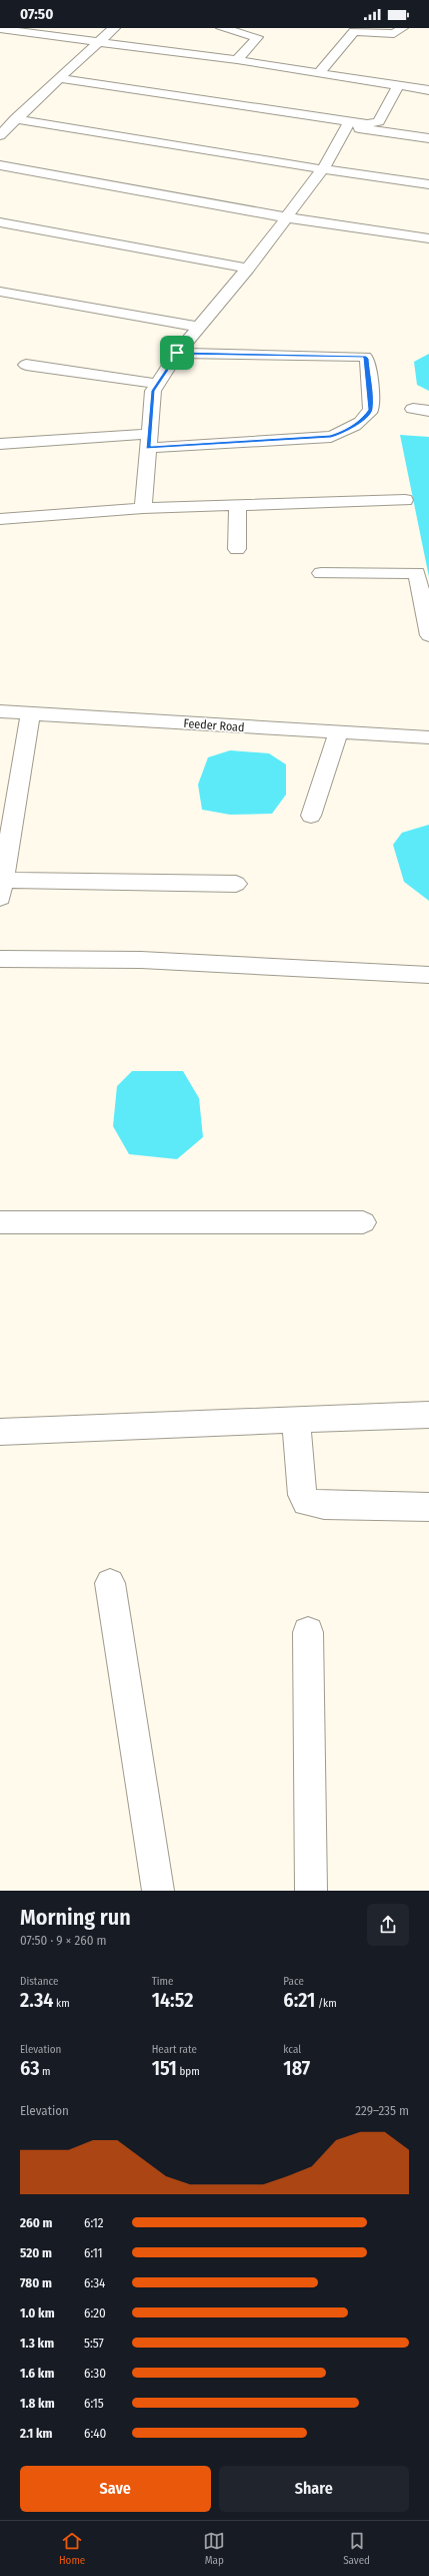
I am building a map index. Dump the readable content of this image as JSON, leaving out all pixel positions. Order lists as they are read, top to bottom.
{
  "streets": {
    "street": ["Feeder Road"]
  },
  "page": {
    "status": "07:50",
    "heading": ["Morning run", "07:50 · 9 × 260 m"],
    "stats": [
      ["Distance", "2.34 km"],
      ["Time", "14:52"],
      ["Pace", "6:21 /km"],
      ["Elevation", "63 m"],
      ["Heart rate", "151 bpm"],
      ["kcal", "187"]
    ],
    "chart": ["Elevation", "229–235 m"],
    "list": [
      {
        "name": "260 m",
        "note": "6:12"
      },
      {
        "name": "520 m",
        "note": "6:11"
      },
      {
        "name": "780 m",
        "note": "6:34"
      },
      {
        "name": "1.0 km",
        "note": "6:20"
      },
      {
        "name": "1.3 km",
        "note": "5:57"
      },
      {
        "name": "1.6 km",
        "note": "6:30"
      },
      {
        "name": "1.8 km",
        "note": "6:15"
      },
      {
        "name": "2.1 km",
        "note": "6:40"
      }
    ],
    "buttons": ["Save", "Share"],
    "tabs": ["Home", "Map", "Saved"]
  }
}
